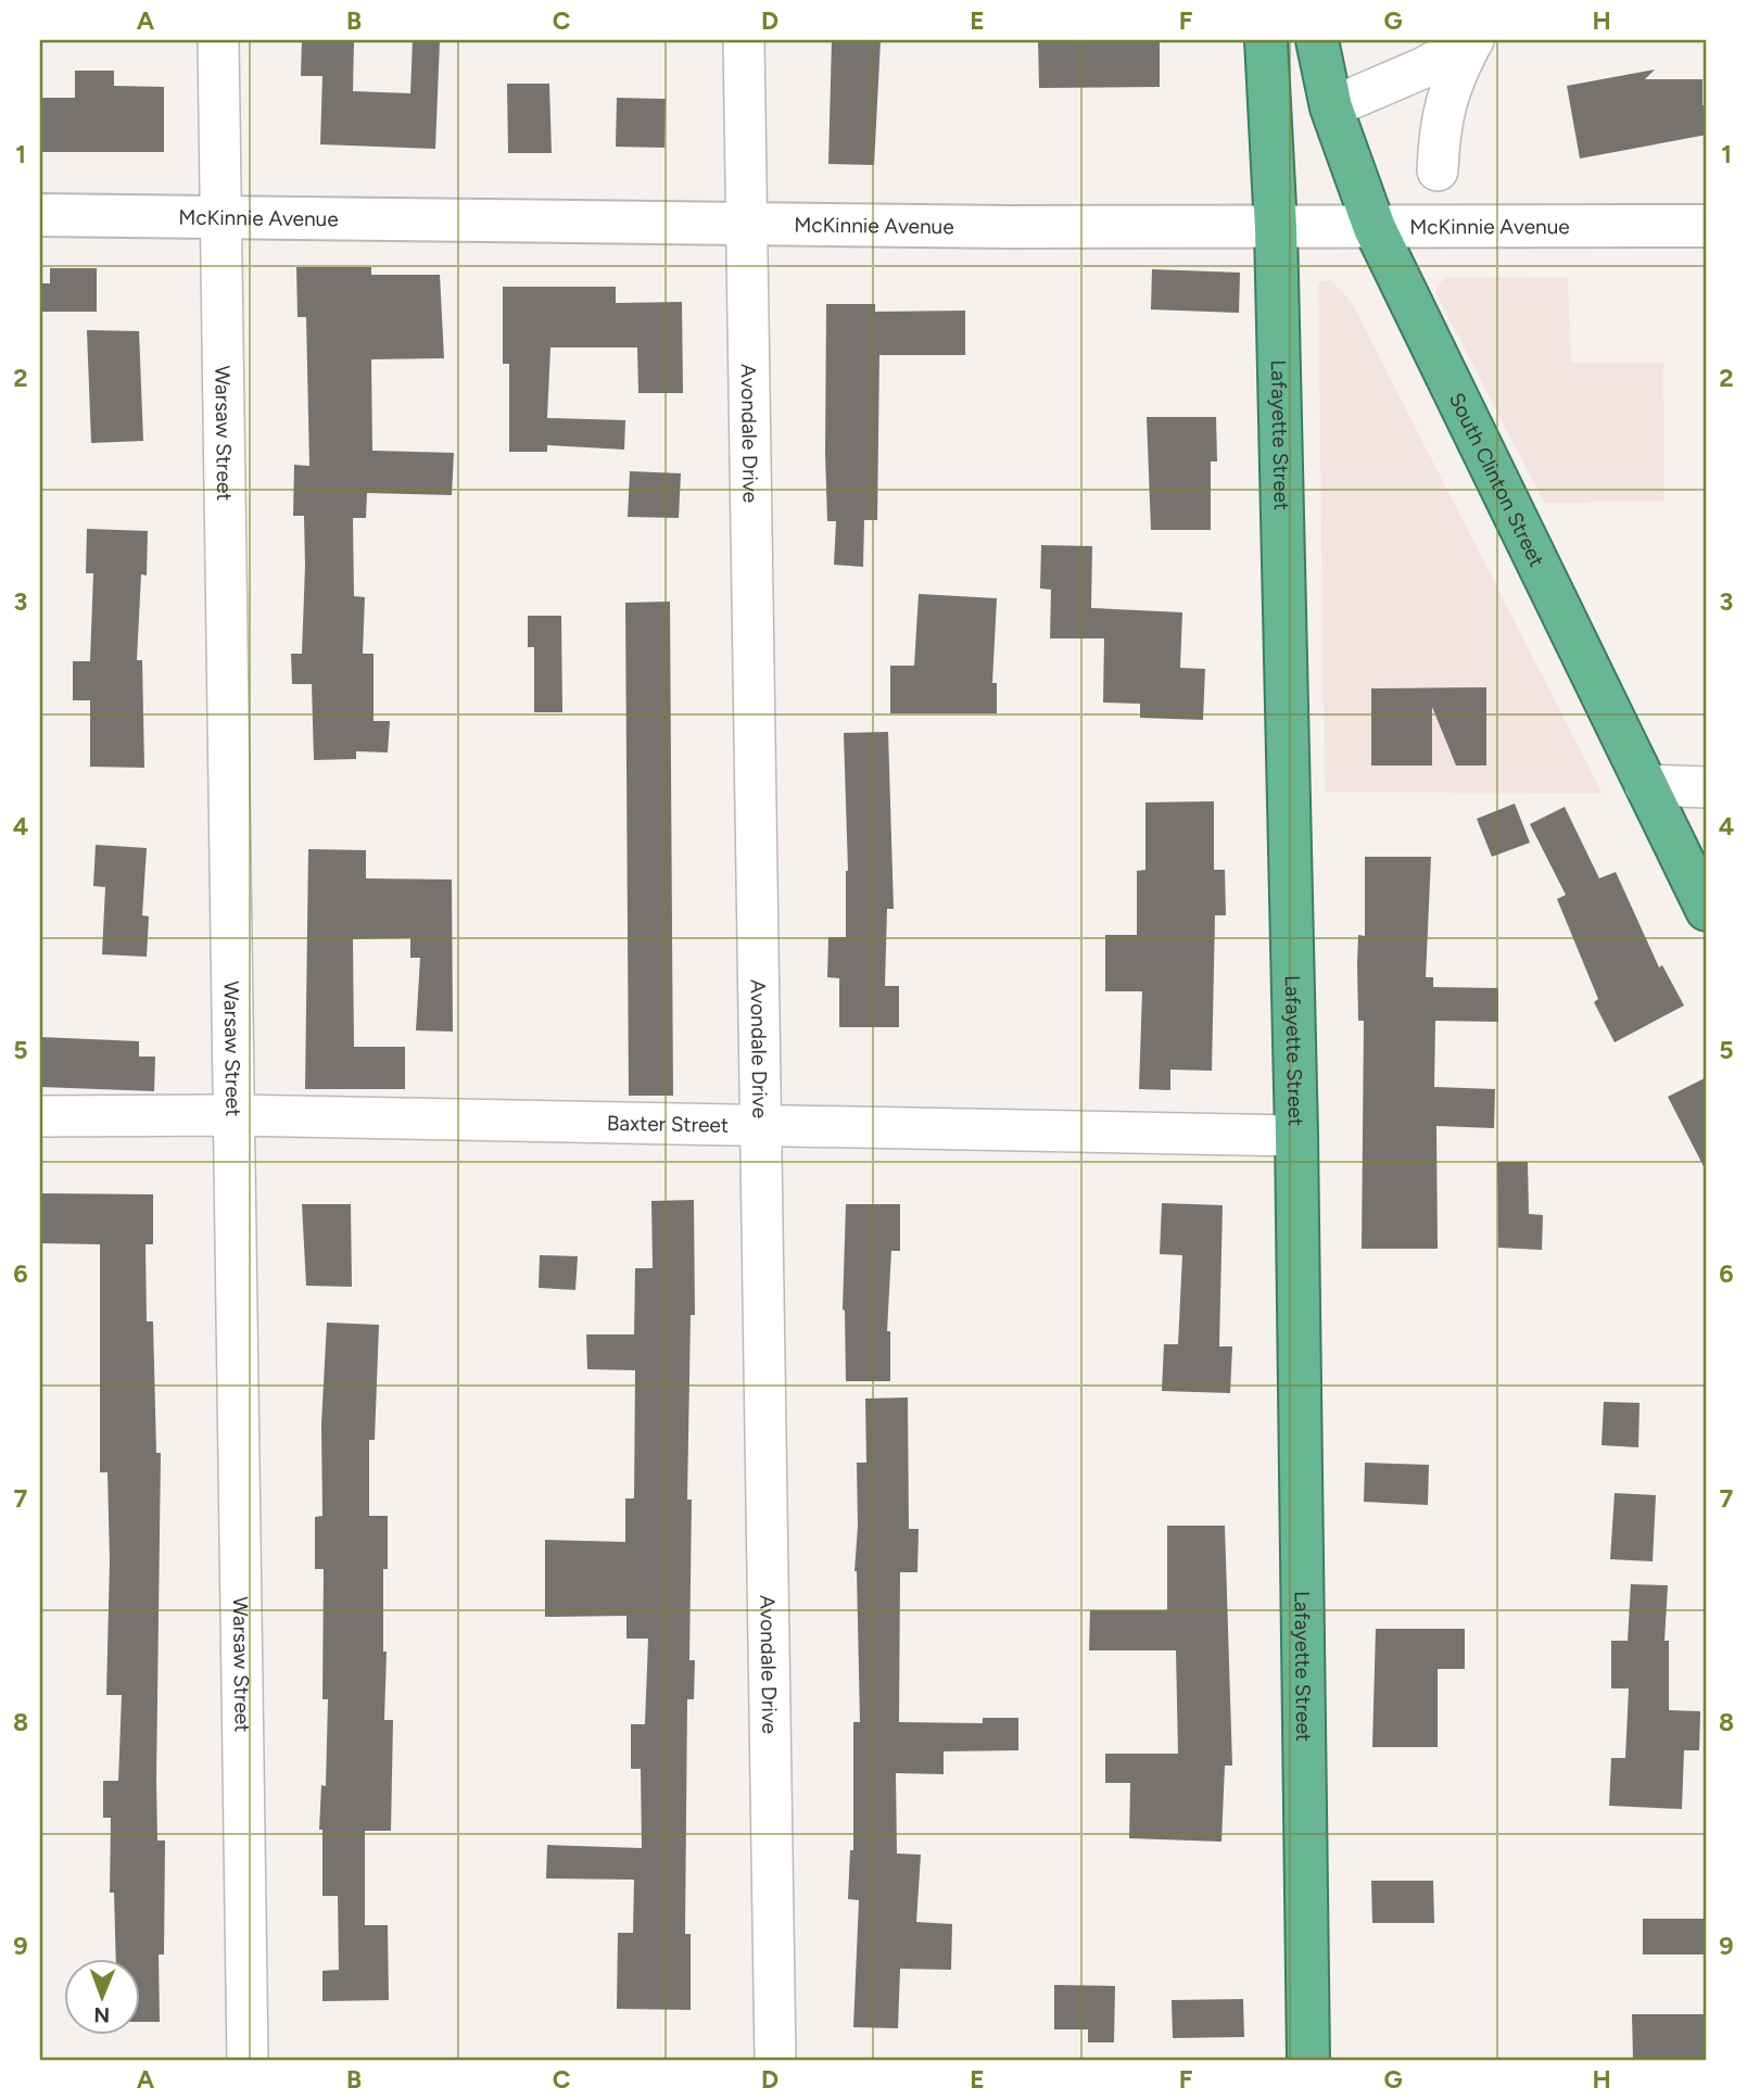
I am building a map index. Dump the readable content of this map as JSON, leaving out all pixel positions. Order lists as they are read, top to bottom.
{
  "streets": {
    "highway": ["Lafayette Street", "South Clinton Street"],
    "street": [
      "McKinnie Avenue",
      "Warsaw Street",
      "Avondale Drive",
      "Baxter Street"
    ]
  },
  "crossings": [
    ["McKinnie Avenue", "Warsaw Street"],
    ["McKinnie Avenue", "Avondale Drive"],
    ["McKinnie Avenue", "Lafayette Street"],
    ["McKinnie Avenue", "South Clinton Street"],
    ["Warsaw Street", "Baxter Street"],
    ["Avondale Drive", "Baxter Street"],
    ["Lafayette Street", "Baxter Street"]
  ],
  "north": "bottom",
  "grid": {
    "columns": [
      "A",
      "B",
      "C",
      "D",
      "E",
      "F",
      "G",
      "H"
    ],
    "rows": [
      "1",
      "2",
      "3",
      "4",
      "5",
      "6",
      "7",
      "8",
      "9"
    ]
  }
}
